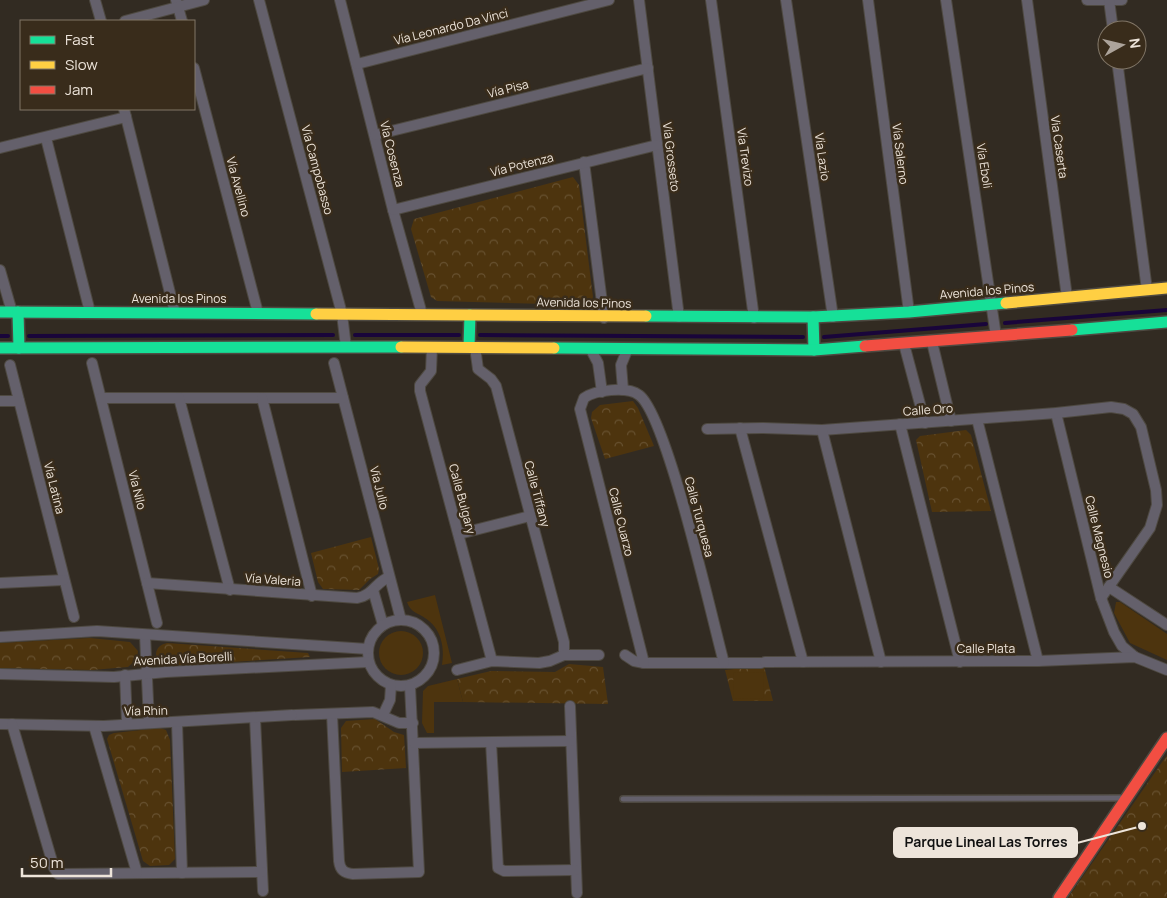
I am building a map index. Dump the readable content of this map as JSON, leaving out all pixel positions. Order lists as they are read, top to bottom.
{
  "streets": {
    "street": [
      "Vía Leonardo Da Vinci",
      "Vía Pisa",
      "Via Caserta",
      "Vía Cosenza",
      "Vía Salerno",
      "Vía Grosseto",
      "Vía Trevizo",
      "Vía Lazio",
      "Vía Potenza",
      "Vía Eboli",
      "Vía Campobasso",
      "Vía Avellino",
      "Avenida los Pinos",
      "Calle Oro",
      "Vía Latina",
      "Vía Julio",
      "Vía Nilo",
      "Calle Tiffany",
      "Calle Bulgary",
      "Calle Turquesa",
      "Calle Cuarzo",
      "Calle Magnesio",
      "Vía Valeria",
      "Calle Plata",
      "Avenida Vía Borelli",
      "Vía Rhin"
    ]
  },
  "crossings": [
    ["Vía Leonardo Da Vinci", "Vía Cosenza"],
    ["Vía Pisa", "Vía Cosenza"],
    ["Vía Pisa", "Vía Grosseto"],
    ["Via Caserta", "Avenida los Pinos"],
    ["Vía Cosenza", "Vía Potenza"],
    ["Vía Cosenza", "Avenida los Pinos"],
    ["Vía Salerno", "Avenida los Pinos"],
    ["Vía Grosseto", "Vía Potenza"],
    ["Vía Grosseto", "Avenida los Pinos"],
    ["Vía Trevizo", "Avenida los Pinos"],
    ["Vía Lazio", "Avenida los Pinos"],
    ["Vía Eboli", "Avenida los Pinos"],
    ["Vía Campobasso", "Avenida los Pinos"],
    ["Vía Avellino", "Avenida los Pinos"],
    ["Calle Oro", "Calle Magnesio"],
    ["Vía Julio", "Vía Valeria"],
    ["Vía Julio", "Avenida Vía Borelli"],
    ["Vía Nilo", "Vía Valeria"],
    ["Calle Turquesa", "Calle Plata"],
    ["Calle Cuarzo", "Calle Plata"],
    ["Calle Magnesio", "Calle Plata"]
  ],
  "places": ["Parque Lineal Las Torres"],
  "legend": ["Fast", "Slow", "Jam"],
  "scale_bar": "50 m",
  "north": "right"
}
